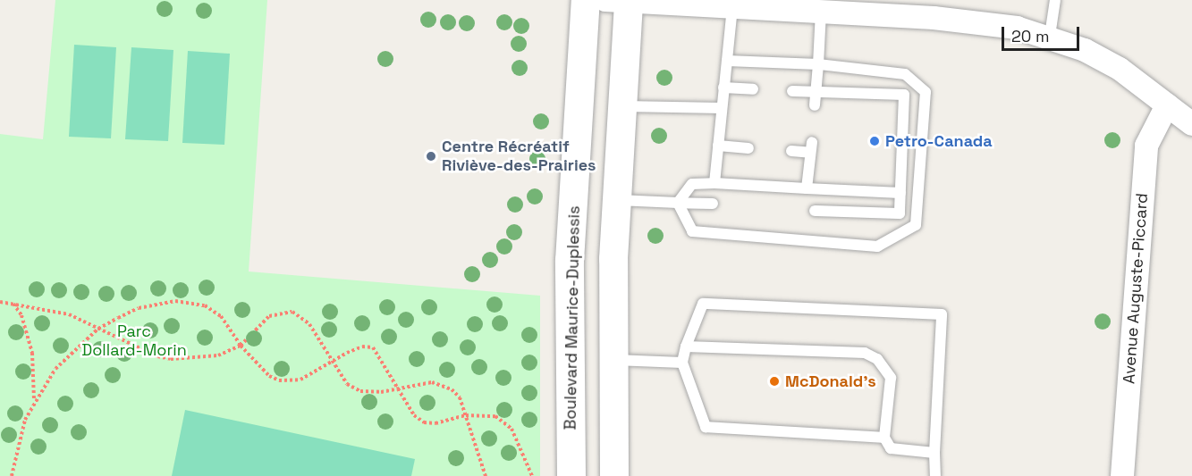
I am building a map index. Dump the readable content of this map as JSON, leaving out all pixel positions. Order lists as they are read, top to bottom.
{
  "streets": {
    "street": ["Avenue Auguste-Piccard", "Boulevard Maurice-Duplessis"]
  },
  "parks": ["Parc Dollard-Morin"],
  "places": ["Petro-Canada", "Centre Récréatif Riviève-des-Prairies", "McDonald's"],
  "scale_bar": "20 m"
}
